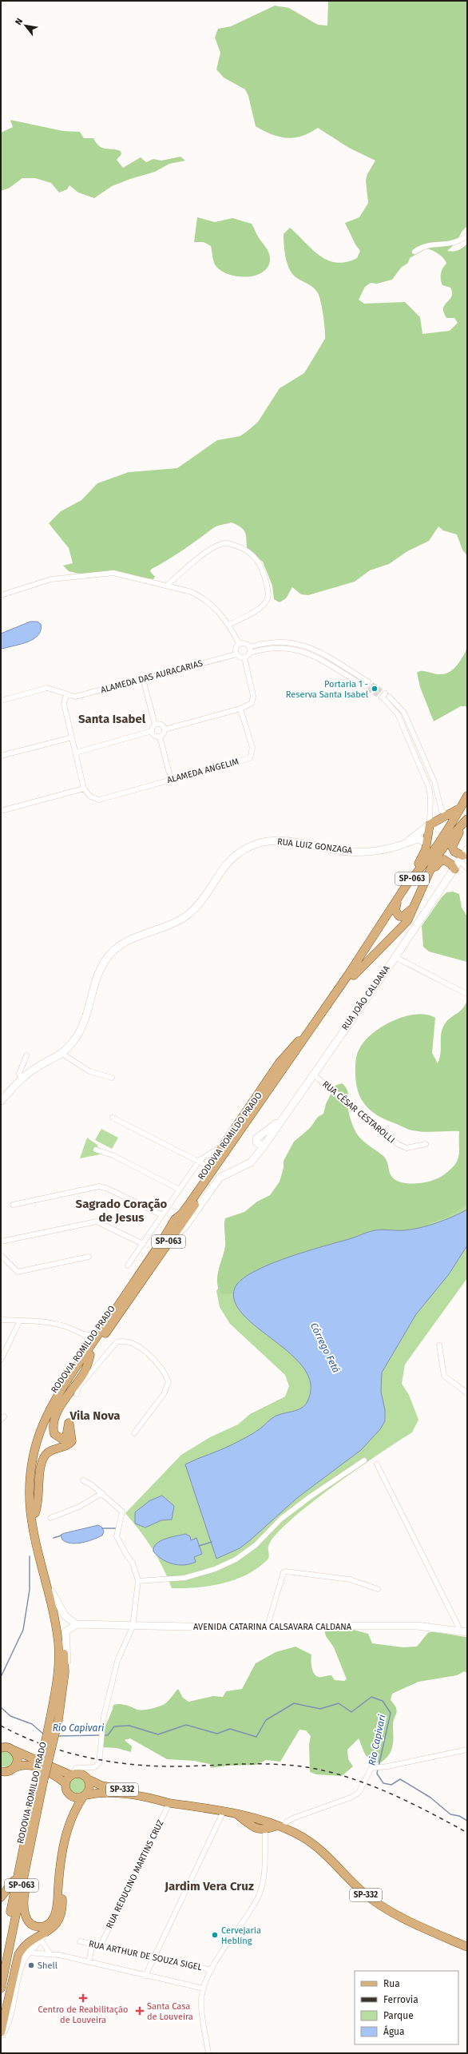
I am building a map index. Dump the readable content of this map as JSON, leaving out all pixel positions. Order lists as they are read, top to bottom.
{
  "streets": {
    "main road": ["SP-063", "RODOVIA ROMILDO PRADO", "SP-332"],
    "street": [
      "ALAMEDA DAS AURACARIAS",
      "ALAMEDA ANGELIM",
      "RUA LUIZ GONZAGA",
      "RUA JOÃO CALDANA",
      "RUA CÉSAR CESTAROLLI",
      "AVENIDA CATARINA CALSAVARA CALDANA",
      "RUA REDUCINO MARTINS CRUZ",
      "RUA ARTHUR DE SOUZA SIGEL"
    ]
  },
  "crossings": [
    ["RUA JOÃO CALDANA", "RUA CÉSAR CESTAROLLI"],
    ["RUA JOÃO CALDANA", "RODOVIA ROMILDO PRADO"],
    ["SP-332", "RUA REDUCINO MARTINS CRUZ"],
    ["RUA REDUCINO MARTINS CRUZ", "RUA ARTHUR DE SOUZA SIGEL"]
  ],
  "districts": [
    "Santa Isabel",
    "Sagrado Coração de Jesus",
    "Vila Nova",
    "Jardim Vera Cruz"
  ],
  "water": ["Córrego Fetá", "Rio Capivari"],
  "places": {
    "other": ["Portaria 1 - Reserva Santa Isabel", "Cervejaria Hebling", "Shell"],
    "health": ["Centro de Reabilitação de Louveira", "Santa Casa de Louveira"]
  },
  "legend": [
    "Rua",
    "Ferrovia",
    "Parque",
    "Água"
  ],
  "north": "top left"
}
